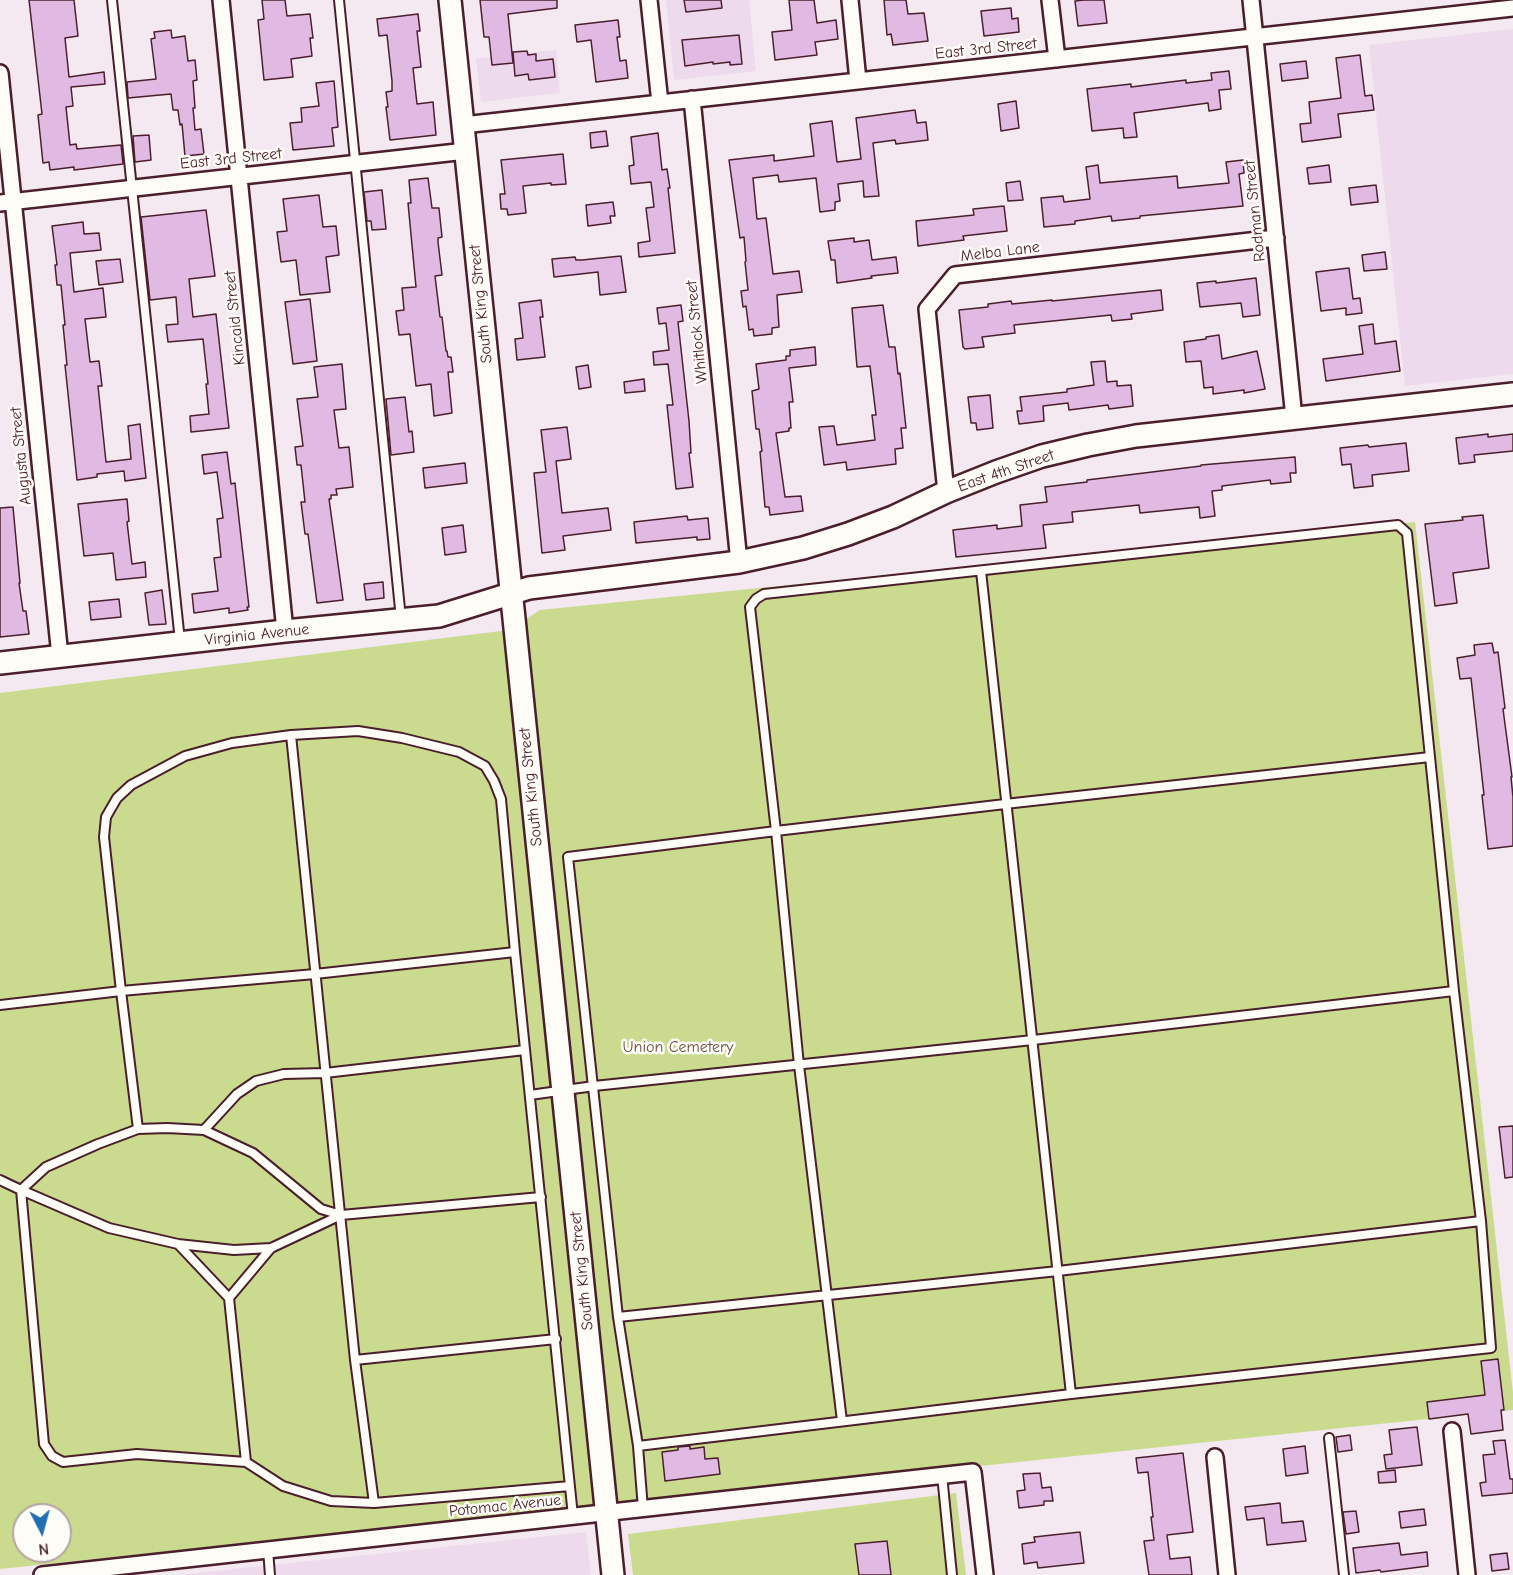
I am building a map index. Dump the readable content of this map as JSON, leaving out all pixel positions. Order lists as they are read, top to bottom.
{
  "streets": {
    "street": [
      "East 3rd Street",
      "Rodman Street",
      "Melba Lane",
      "South King Street",
      "Kincaid Street",
      "Whitlock Street",
      "Augusta Street",
      "East 4th Street",
      "Virginia Avenue",
      "Potomac Avenue"
    ]
  },
  "crossings": [
    ["East 3rd Street", "Rodman Street"],
    ["East 3rd Street", "South King Street"],
    ["East 3rd Street", "Kincaid Street"],
    ["East 3rd Street", "Whitlock Street"],
    ["East 3rd Street", "Augusta Street"],
    ["Rodman Street", "Melba Lane"],
    ["Rodman Street", "East 4th Street"],
    ["Melba Lane", "East 4th Street"],
    ["South King Street", "East 4th Street"],
    ["South King Street", "Virginia Avenue"],
    ["South King Street", "Potomac Avenue"],
    ["Kincaid Street", "Virginia Avenue"],
    ["Whitlock Street", "East 4th Street"],
    ["Augusta Street", "Virginia Avenue"],
    ["East 4th Street", "Virginia Avenue"]
  ],
  "parks": ["Union Cemetery"],
  "north": "bottom"
}
